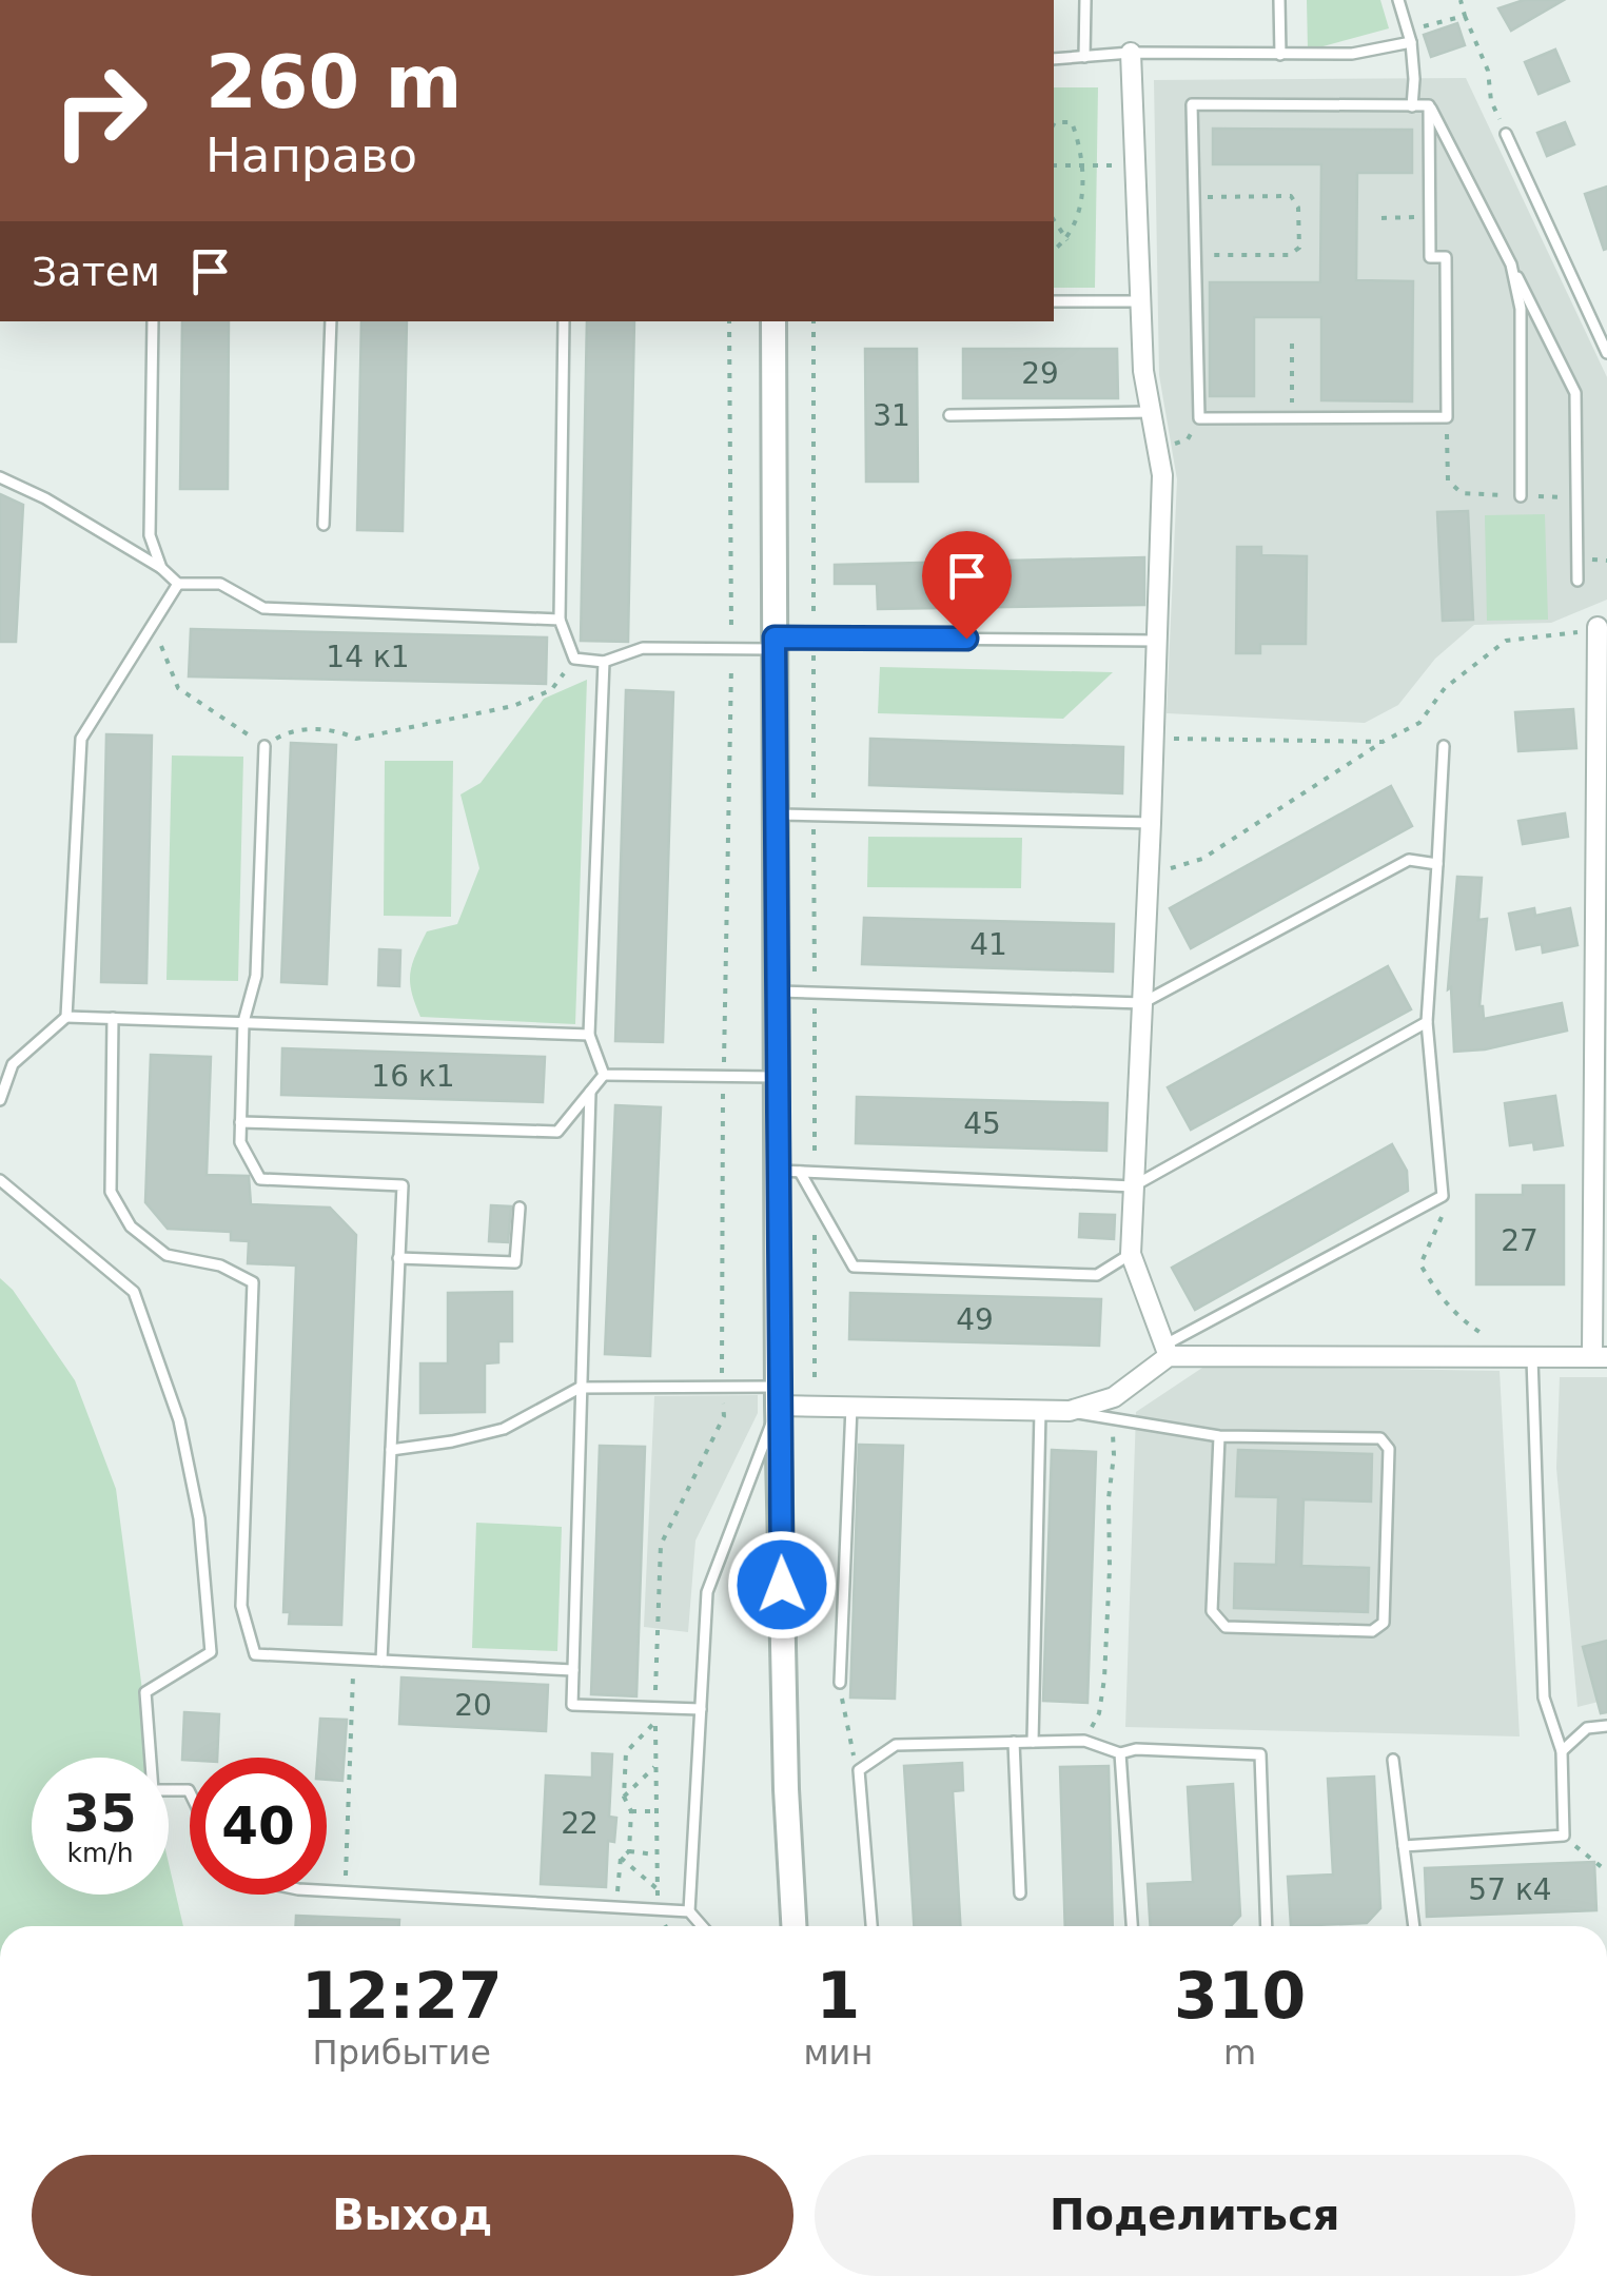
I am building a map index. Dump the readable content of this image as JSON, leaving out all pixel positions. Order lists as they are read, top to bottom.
{
  "house_numbers": [
    "29",
    "31",
    "14 к1",
    "41",
    "16 к1",
    "45",
    "27",
    "49",
    "20",
    "22",
    "57 к4"
  ],
  "page": {
    "turn": ["260 m", "Направо"],
    "then": "Затем",
    "speed": "35 km/h",
    "limit": "40",
    "eta": [
      "12:27",
      "Прибытие",
      "1",
      "мин",
      "310",
      "m"
    ],
    "buttons": ["Выход", "Поделиться"]
  }
}
